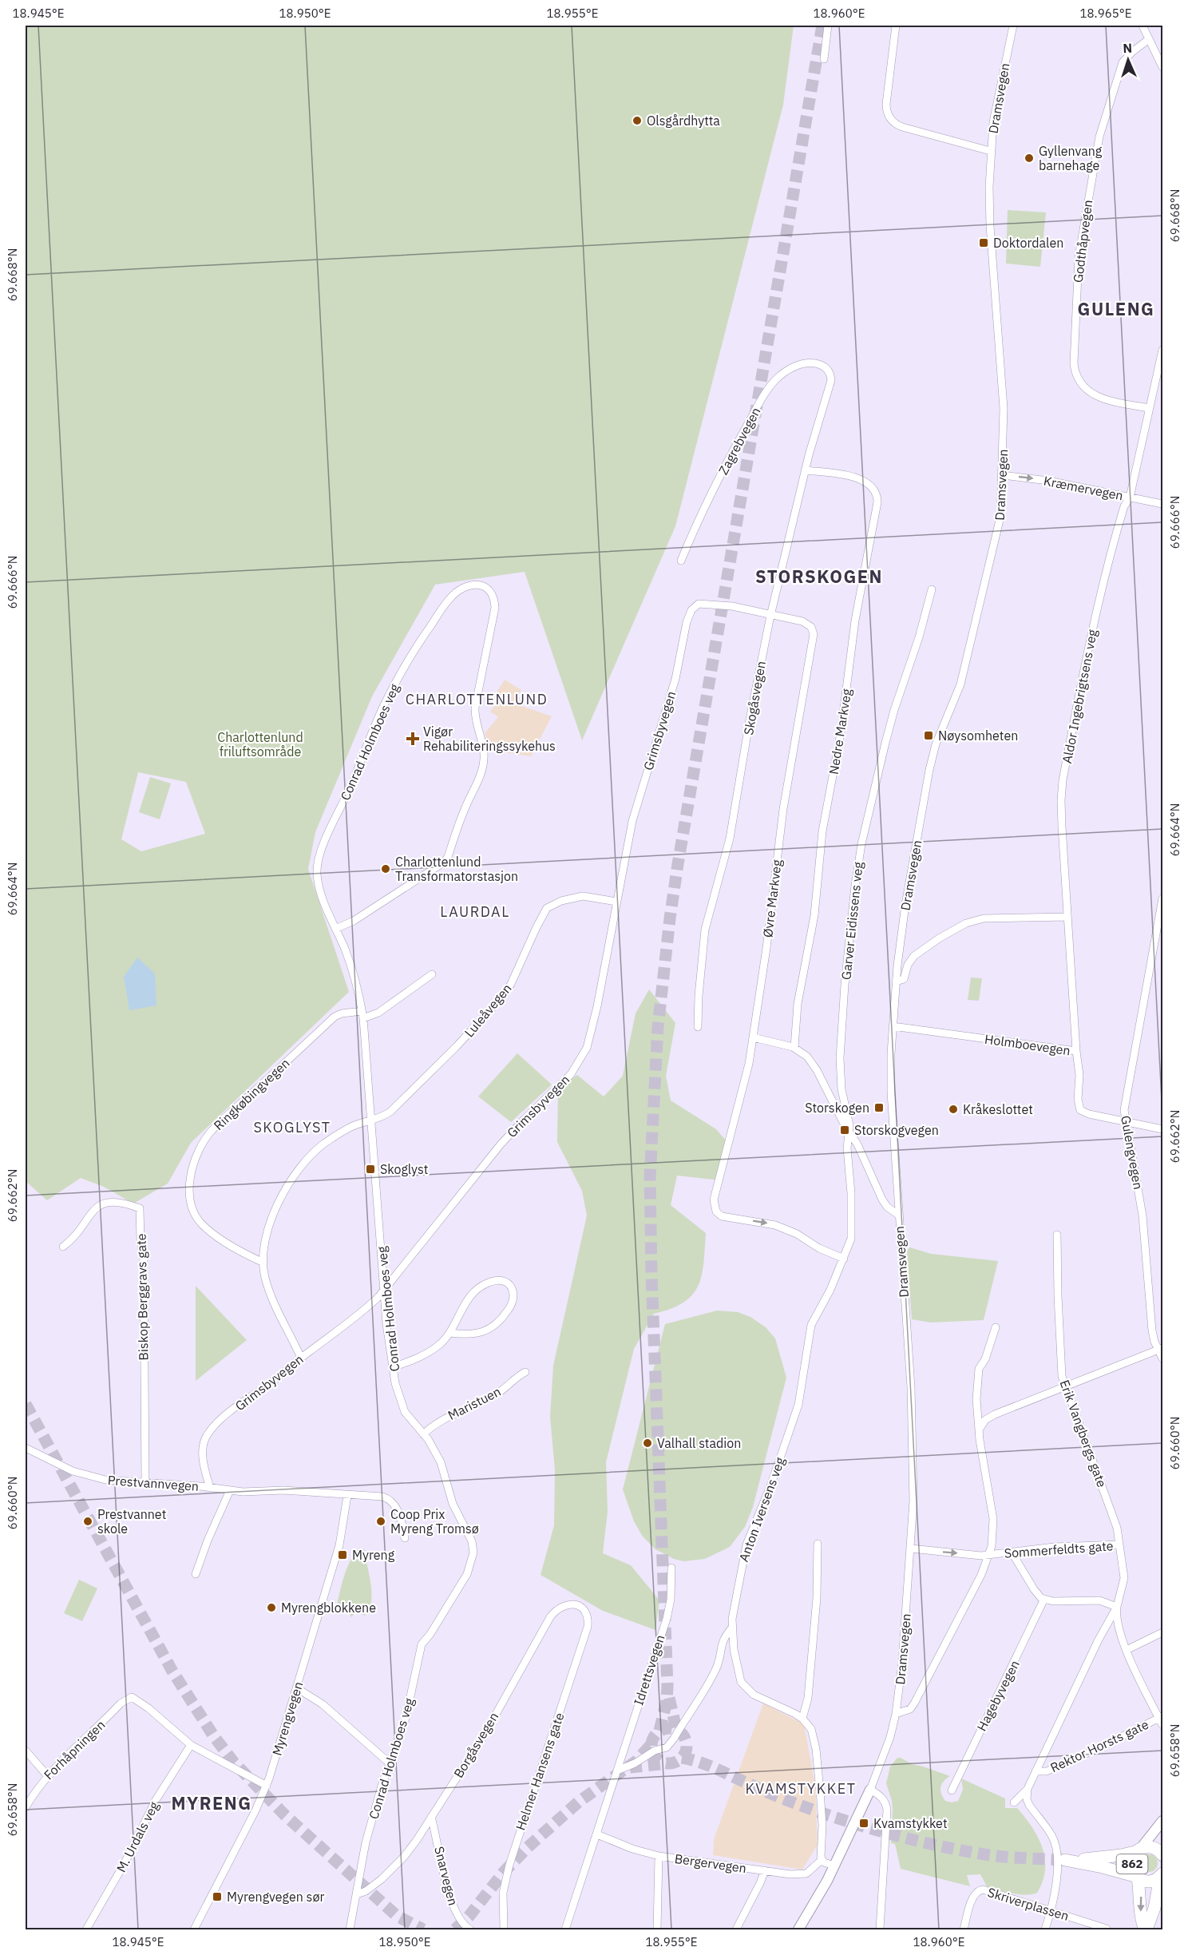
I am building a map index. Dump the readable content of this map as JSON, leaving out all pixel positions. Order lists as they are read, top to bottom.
{
  "streets": {
    "main road": ["862"],
    "street": [
      "Dramsvegen",
      "Godthåpvegen",
      "Zagrebvegen",
      "Kræmervegen",
      "Aldor Ingebrigtsens veg",
      "Skogåsvegen",
      "Grimsbyvegen",
      "Nedre Markveg",
      "Conrad Holmboes veg",
      "Øvre Markveg",
      "Garver Eidissens veg",
      "Luleåvegen",
      "Holmboevegen",
      "Ringkøbingvegen",
      "Gulengvegen",
      "Biskop Berggravs gate",
      "Maristuen",
      "Erik Vangbergs gate",
      "Prestvannvegen",
      "Anton Iversens veg",
      "Sommerfeldts gate",
      "Idrettsvegen",
      "Hagebyvegen",
      "Myrengvegen",
      "Borgåsvegen",
      "Rektor Horsts gate",
      "Forhåpningen",
      "Helmer Hansens gate",
      "M. Urdals veg",
      "Bergervegen",
      "Snarvegen",
      "Skriverplassen"
    ]
  },
  "crossings": [
    ["Dramsvegen", "Kræmervegen"],
    ["Dramsvegen", "Holmboevegen"],
    ["Dramsvegen", "Sommerfeldts gate"],
    ["Godthåpvegen", "Aldor Ingebrigtsens veg"],
    ["Zagrebvegen", "Skogåsvegen"],
    ["Kræmervegen", "Aldor Ingebrigtsens veg"],
    ["Aldor Ingebrigtsens veg", "Holmboevegen"],
    ["Skogåsvegen", "Grimsbyvegen"],
    ["Skogåsvegen", "Nedre Markveg"],
    ["Skogåsvegen", "Øvre Markveg"],
    ["Grimsbyvegen", "Conrad Holmboes veg"],
    ["Grimsbyvegen", "Øvre Markveg"],
    ["Grimsbyvegen", "Luleåvegen"],
    ["Grimsbyvegen", "Prestvannvegen"],
    ["Conrad Holmboes veg", "Luleåvegen"],
    ["Conrad Holmboes veg", "Ringkøbingvegen"],
    ["Conrad Holmboes veg", "Maristuen"],
    ["Conrad Holmboes veg", "Borgåsvegen"],
    ["Øvre Markveg", "Garver Eidissens veg"],
    ["Øvre Markveg", "Anton Iversens veg"],
    ["Garver Eidissens veg", "Anton Iversens veg"],
    ["Luleåvegen", "Ringkøbingvegen"],
    ["Holmboevegen", "Gulengvegen"],
    ["Biskop Berggravs gate", "Prestvannvegen"],
    ["Erik Vangbergs gate", "Sommerfeldts gate"],
    ["Prestvannvegen", "Myrengvegen"],
    ["Sommerfeldts gate", "Rektor Horsts gate"],
    ["Idrettsvegen", "Bergervegen"],
    ["Borgåsvegen", "Helmer Hansens gate"],
    ["Borgåsvegen", "Snarvegen"],
    ["Forhåpningen", "M. Urdals veg"]
  ],
  "one_way": ["Kræmervegen"],
  "districts": [
    "GULENG",
    "STORSKOGEN",
    "CHARLOTTENLUND",
    "LAURDAL",
    "SKOGLYST",
    "KVAMSTYKKET",
    "MYRENG"
  ],
  "parks": ["Charlottenlund friluftsområde"],
  "places": {
    "other": [
      "Olsgårdhytta",
      "Gyllenvang barnehage",
      "Charlottenlund Transformatorstasjon",
      "Kråkeslottet",
      "Valhall stadion",
      "Prestvannet skole",
      "Coop Prix Myreng Tromsø",
      "Myrengblokkene"
    ],
    "transit": [
      "Doktordalen",
      "Nøysomheten",
      "Storskogen",
      "Storskogvegen",
      "Skoglyst",
      "Myreng",
      "Kvamstykket",
      "Myrengvegen sør"
    ],
    "health": ["Vigør Rehabiliteringssykehus"]
  },
  "north": "top",
  "coordinates": [
    "18.945°E",
    "18.950°E",
    "18.955°E",
    "18.960°E",
    "18.965°E",
    "69.668°N",
    "69.666°N",
    "69.664°N",
    "69.662°N",
    "69.660°N",
    "69.658°N"
  ]
}
